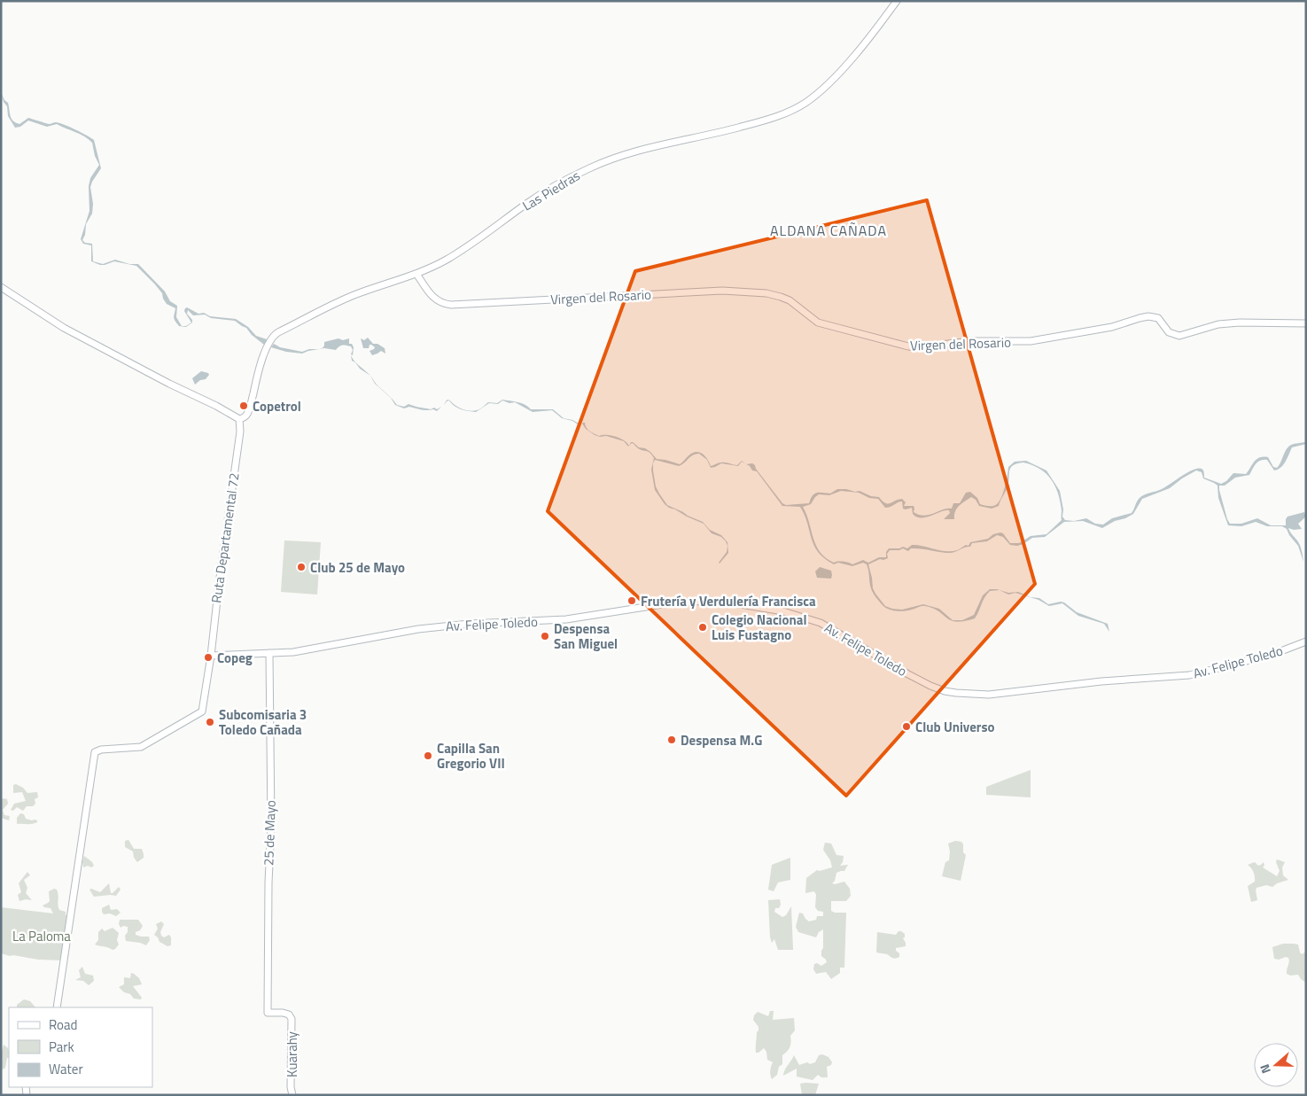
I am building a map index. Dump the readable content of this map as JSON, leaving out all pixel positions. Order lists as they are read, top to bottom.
{
  "streets": {
    "street": [
      "Las Piedras",
      "Virgen del Rosario",
      "Ruta Departamental 72",
      "Av. Felipe Toledo",
      "25 de Mayo",
      "Kuarahy"
    ]
  },
  "crossings": [
    ["Las Piedras", "Virgen del Rosario"],
    ["Las Piedras", "Ruta Departamental 72"],
    ["Ruta Departamental 72", "Av. Felipe Toledo"],
    ["Av. Felipe Toledo", "25 de Mayo"],
    ["25 de Mayo", "Kuarahy"]
  ],
  "districts": ["ALDANA CAÑADA"],
  "parks": ["La Paloma"],
  "places": [
    "Copetrol",
    "Club 25 de Mayo",
    "Frutería y Verdulería Francisca",
    "Colegio Nacional Luis Fustagno",
    "Despensa San Miguel",
    "Copeg",
    "Subcomisaria 3 Toledo Cañada",
    "Club Universo",
    "Despensa M.G",
    "Capilla San Gregorio VII"
  ],
  "legend": ["Road", "Park", "Water"],
  "north": "left"
}
